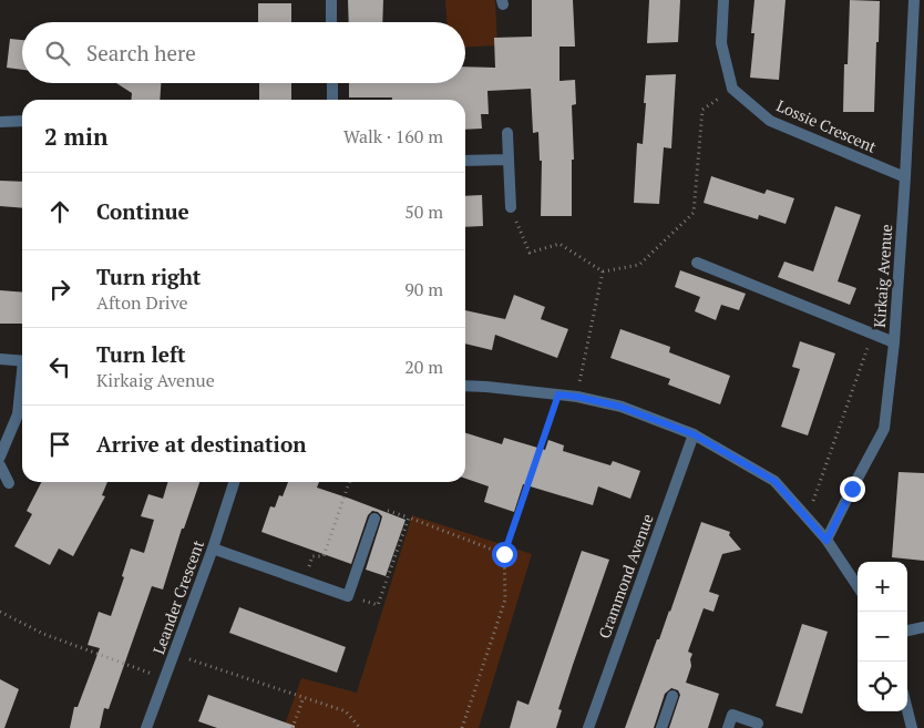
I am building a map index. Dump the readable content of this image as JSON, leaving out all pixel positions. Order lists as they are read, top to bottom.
{
  "streets": {
    "street": [
      "Lossie Crescent",
      "Kirkaig Avenue",
      "Crammond Avenue",
      "Leander Crescent"
    ]
  },
  "crossings": [
    ["Lossie Crescent", "Kirkaig Avenue"]
  ],
  "page": {
    "search": "Search here",
    "heading": ["2 min", "Walk · 160 m"],
    "list": [
      ["Continue", "50 m"],
      ["Turn right", "Afton Drive", "90 m"],
      ["Turn left", "Kirkaig Avenue", "20 m"],
      "Arrive at destination"
    ],
    "map_buttons": ["+", "−"]
  }
}
